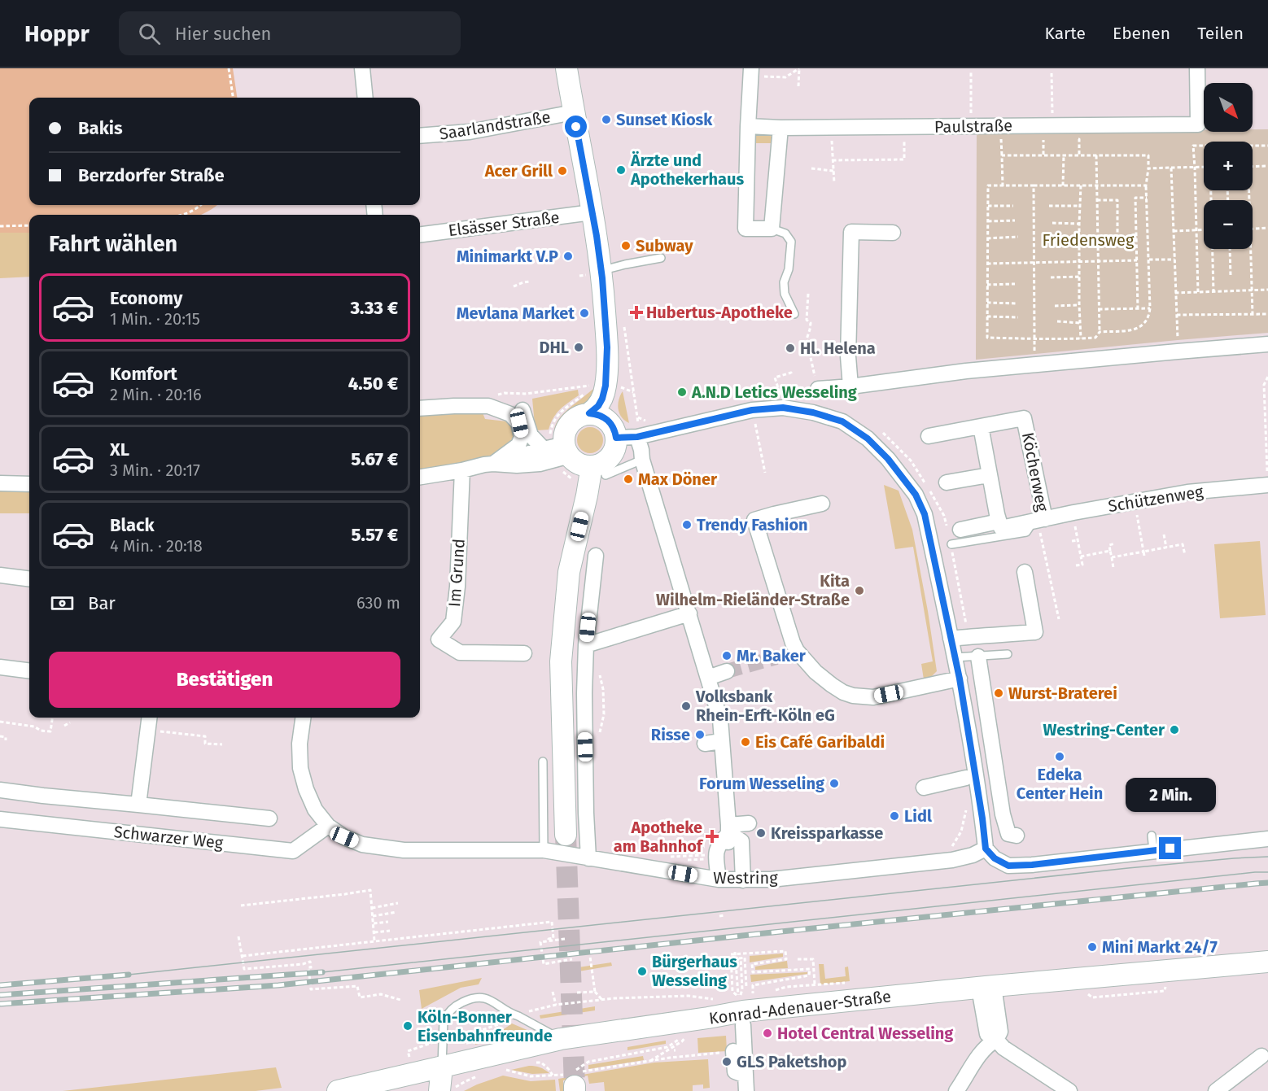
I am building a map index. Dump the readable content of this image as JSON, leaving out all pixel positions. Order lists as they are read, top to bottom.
{
  "streets": {
    "main road": ["Konrad-Adenauer-Straße"],
    "street": [
      "Saarlandstraße",
      "Paulstraße",
      "Elsässer Straße",
      "Köcherweg",
      "Schützenweg",
      "Im Grund",
      "Schwarzer Weg",
      "Westring"
    ]
  },
  "crossings": [
    ["Köcherweg", "Schützenweg"],
    ["Schwarzer Weg", "Westring"]
  ],
  "parks": ["Friedensweg"],
  "places": {
    "other": [
      "Sunset Kiosk",
      "Ärzte und Apothekerhaus",
      "Acer Grill",
      "Subway",
      "Minimarkt V.P",
      "Mevlana Market",
      "DHL",
      "Hl. Helena",
      "A.N.D Letics Wesseling",
      "Max Döner",
      "Trendy Fashion",
      "Kita Wilhelm-Rieländer-Straße",
      "Mr. Baker",
      "Wurst-Braterei",
      "Volksbank Rhein-Erft-Köln eG",
      "Westring-Center",
      "Risse",
      "Eis Café Garibaldi",
      "Edeka Center Hein",
      "Forum Wesseling",
      "Lidl",
      "Kreissparkasse",
      "Mini Markt 24/7",
      "Bürgerhaus Wesseling",
      "Köln-Bonner Eisenbahnfreunde",
      "Hotel Central Wesseling",
      "GLS Paketshop"
    ],
    "health": ["Hubertus-Apotheke", "Apotheke am Bahnhof"]
  },
  "north": "bottom right",
  "page": {
    "header": "Hoppr",
    "search": "Hier suchen",
    "nav": ["Karte", "Ebenen", "Teilen"],
    "map_buttons": ["+", "−"],
    "banner": ["Bakis", "Berzdorfer Straße"],
    "heading": "Fahrt wählen",
    "list": [
      {
        "name": "Economy",
        "note": "1 Min. · 20:15",
        "value": "3.33 €"
      },
      {
        "name": "Komfort",
        "note": "2 Min. · 20:16",
        "value": "4.50 €"
      },
      {
        "name": "XL",
        "note": "3 Min. · 20:17",
        "value": "5.67 €"
      },
      {
        "name": "Black",
        "note": "4 Min. · 20:18",
        "value": "5.57 €"
      }
    ],
    "pay": ["Bar", "630 m"],
    "buttons": "Bestätigen",
    "bubble": "2 Min."
  }
}
